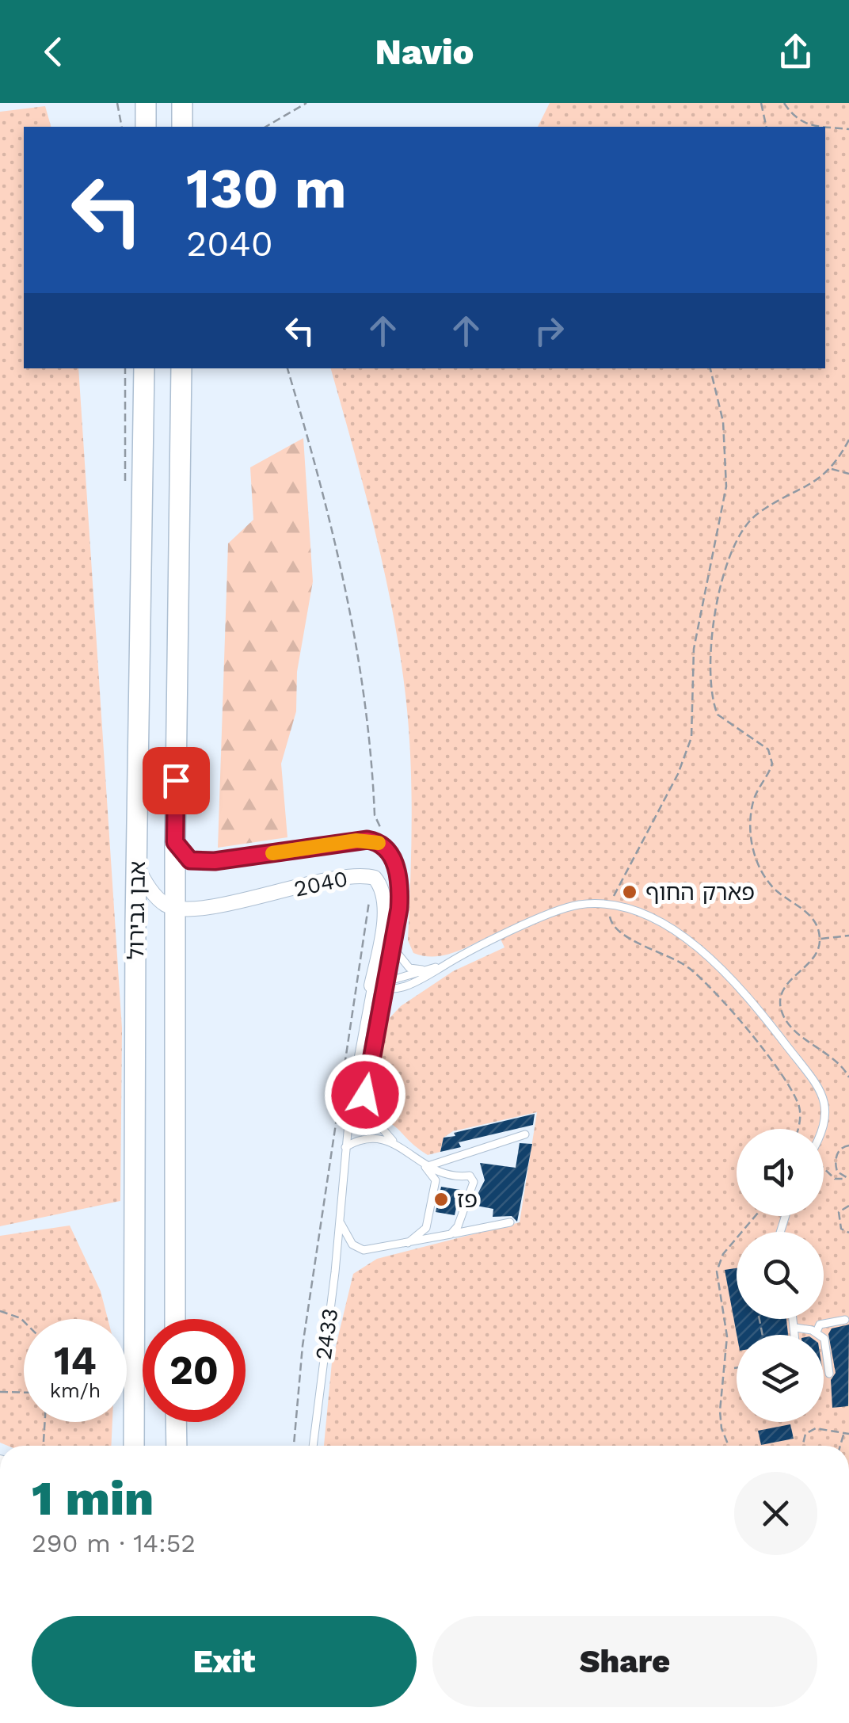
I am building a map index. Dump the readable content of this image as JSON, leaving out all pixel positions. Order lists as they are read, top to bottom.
{
  "streets": {
    "street": ["2040", "אבן גבירול"],
    "lane": ["2433"]
  },
  "crossings": [
    ["2040", "אבן גבירול"],
    ["2040", "2433"]
  ],
  "places": ["פארק החוף", "פז"],
  "page": {
    "header": "Navio",
    "turn": ["130 m", "2040"],
    "speed": "14 km/h",
    "limit": "20",
    "heading": ["1 min", "290 m · 14:52"],
    "buttons": ["Exit", "Share"]
  }
}
